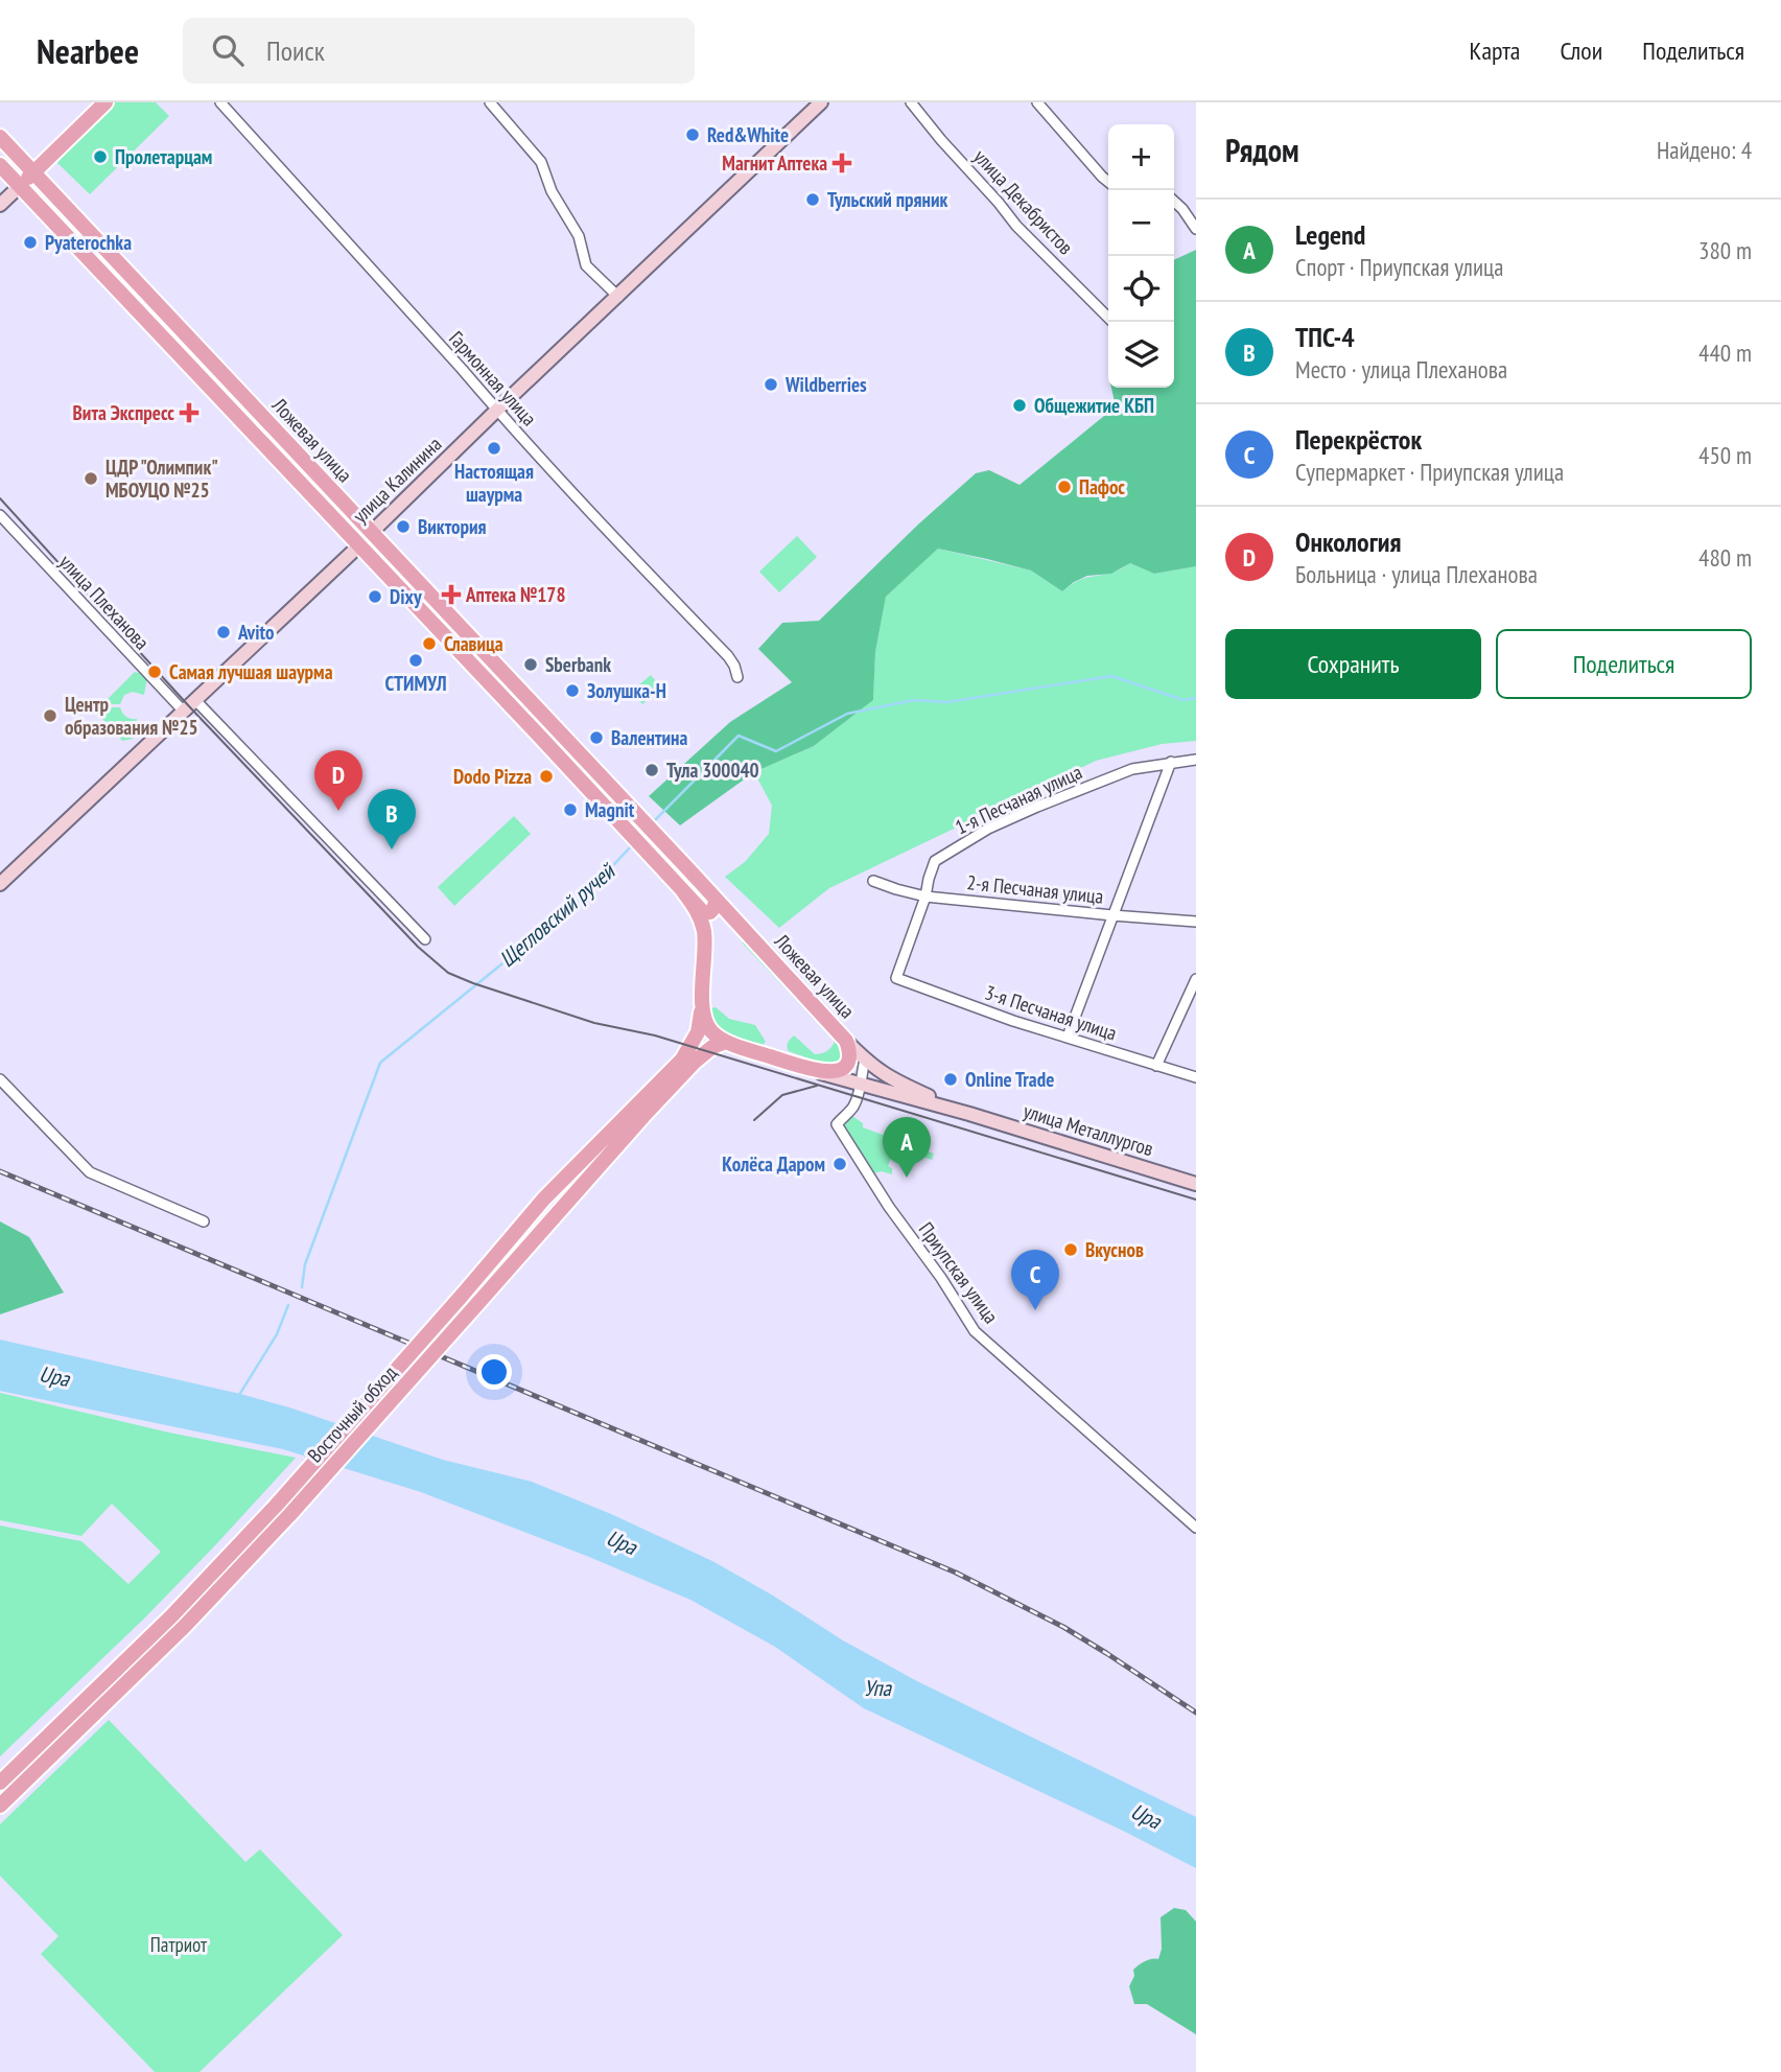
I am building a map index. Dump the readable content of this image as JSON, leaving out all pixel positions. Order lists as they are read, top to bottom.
{
  "streets": {
    "main road": ["Ложевая улица", "улица Калинина", "Восточный обход"],
    "street": [
      "улица Декабристов",
      "Гармонная улица",
      "улица Плеханова",
      "1-я Песчаная улица",
      "2-я Песчаная улица",
      "3-я Песчаная улица",
      "улица Металлургов",
      "Приупская улица"
    ]
  },
  "crossings": [
    ["Гармонная улица", "улица Калинина"],
    ["Ложевая улица", "улица Калинина"],
    ["Ложевая улица", "улица Металлургов"],
    ["Ложевая улица", "Восточный обход"],
    ["улица Калинина", "улица Плеханова"],
    ["1-я Песчаная улица", "2-я Песчаная улица"],
    ["1-я Песчаная улица", "3-я Песчаная улица"],
    ["улица Металлургов", "Приупская улица"]
  ],
  "water": ["Щегловский ручей", "Upa", "Упа"],
  "parks": ["Патриот"],
  "places": {
    "other": [
      "Red&White",
      "Пролетарцам",
      "Тульский пряник",
      "Pyaterochka",
      "Wildberries",
      "Общежитие КБП",
      "Настоящая шаурма",
      "ЦДР \"Олимпик\" МБОУЦО №25",
      "Пафос",
      "Виктория",
      "Dixy",
      "Avito",
      "Славица",
      "СТИМУЛ",
      "Sberbank",
      "Самая лучшая шаурма",
      "Золушка-Н",
      "Центр образования №25",
      "Валентина",
      "Тула 300040",
      "Dodo Pizza",
      "Magnit",
      "Online Trade",
      "Колёса Даром",
      "Вкуснов"
    ],
    "health": ["Магнит Аптека", "Вита Экспресс", "Аптека №178"]
  },
  "page": {
    "header": "Nearbee",
    "search": "Поиск",
    "nav": ["Карта", "Слои", "Поделиться"],
    "heading": ["Рядом", "Найдено: 4"],
    "map_buttons": ["+", "−"],
    "list": [
      {
        "mark": "A",
        "name": "Legend",
        "note": "Спорт · Приупская улица",
        "value": "380 m"
      },
      {
        "mark": "B",
        "name": "ТПС-4",
        "note": "Место · улица Плеханова",
        "value": "440 m"
      },
      {
        "mark": "C",
        "name": "Перекрёсток",
        "note": "Супермаркет · Приупская улица",
        "value": "450 m"
      },
      {
        "mark": "D",
        "name": "Онкология",
        "note": "Больница · улица Плеханова",
        "value": "480 m"
      }
    ],
    "buttons": ["Сохранить", "Поделиться"],
    "pins": [
      "D",
      "B",
      "A",
      "C"
    ]
  }
}
